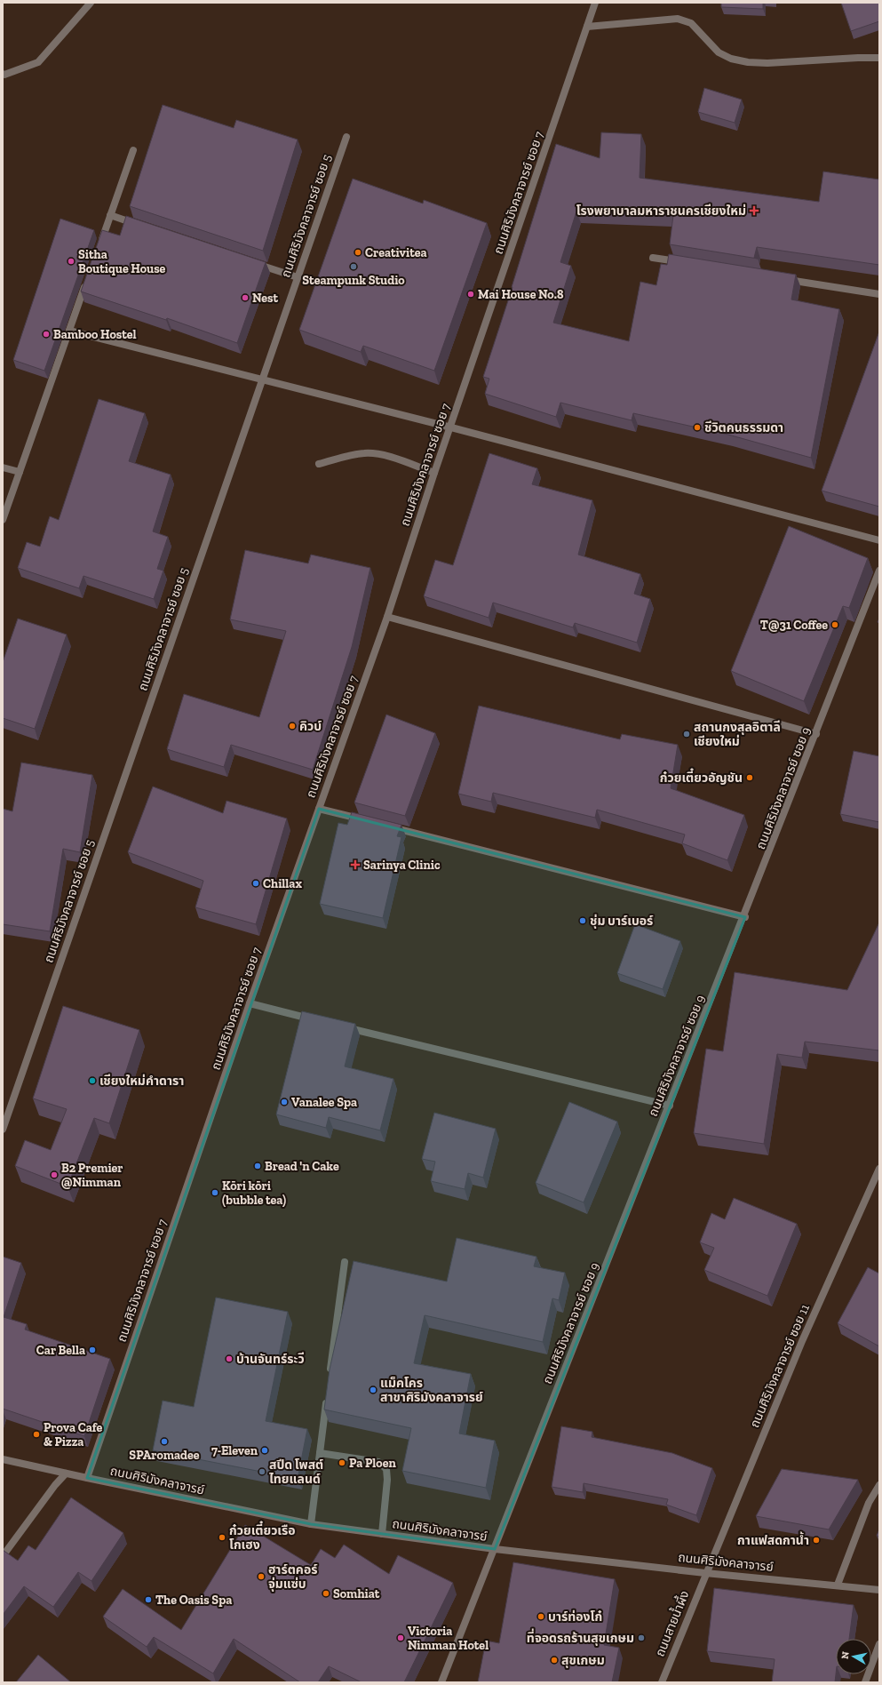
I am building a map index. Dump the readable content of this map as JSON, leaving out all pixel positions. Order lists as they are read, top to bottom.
{
  "streets": {
    "street": [
      "ถนนศิริมังคลาจารย์ ซอย 7",
      "ถนนศิริมังคลาจารย์ ซอย 5",
      "ถนนศิริมังคลาจารย์ ซอย 9",
      "ถนนศิริมังคลาจารย์ ซอย 11",
      "ถนนศิริมังคลาจารย์",
      "ถนนสายน้ำผึ้ง"
    ]
  },
  "crossings": [
    ["ถนนศิริมังคลาจารย์ ซอย 7", "ถนนศิริมังคลาจารย์"],
    ["ถนนศิริมังคลาจารย์ ซอย 9", "ถนนศิริมังคลาจารย์"],
    ["ถนนศิริมังคลาจารย์ ซอย 11", "ถนนศิริมังคลาจารย์"],
    ["ถนนศิริมังคลาจารย์ ซอย 11", "ถนนสายน้ำผึ้ง"],
    ["ถนนศิริมังคลาจารย์", "ถนนสายน้ำผึ้ง"]
  ],
  "places": {
    "health": ["โรงพยาบาลมหาราชนครเชียงใหม่", "Sarinya Clinic"],
    "other": [
      "Creativitea",
      "Sitha Boutique House",
      "Steampunk Studio",
      "Mai House No.8",
      "Nest",
      "Bamboo Hostel",
      "ชีวิตคนธรรมดา",
      "T@31 Coffee",
      "คิวบ์",
      "สถานกงสุลอิตาลี เชียงใหม่",
      "ก๋วยเตี๋ยวอัญชัน",
      "Chillax",
      "ชุ่ม บาร์เบอร์",
      "เชียงใหม่คำดารา",
      "Vanalee Spa",
      "Bread 'n Cake",
      "B2 Premier @Nimman",
      "Kōri kōri (bubble tea)",
      "Car Bella",
      "บ้านจันทร์ระวี",
      "แม็คโคร สาขาศิริมังคลาจารย์",
      "Prova Cafe & Pizza",
      "SPAromadee",
      "7-Eleven",
      "Pa Ploen",
      "สปีด โพสต์ ไทยแลนด์",
      "ก๋วยเตี๋ยวเรือ โกเฮง",
      "กาแฟสดกาน้ำ",
      "ฮาร์ตคอร์ จุ่มแซ่บ",
      "Somhiat",
      "The Oasis Spa",
      "บาร์ท่องโก๋",
      "Victoria Nimman Hotel",
      "ที่จอดรถร้านสุขเกษม",
      "สุขเกษม"
    ]
  },
  "north": "left"
}
